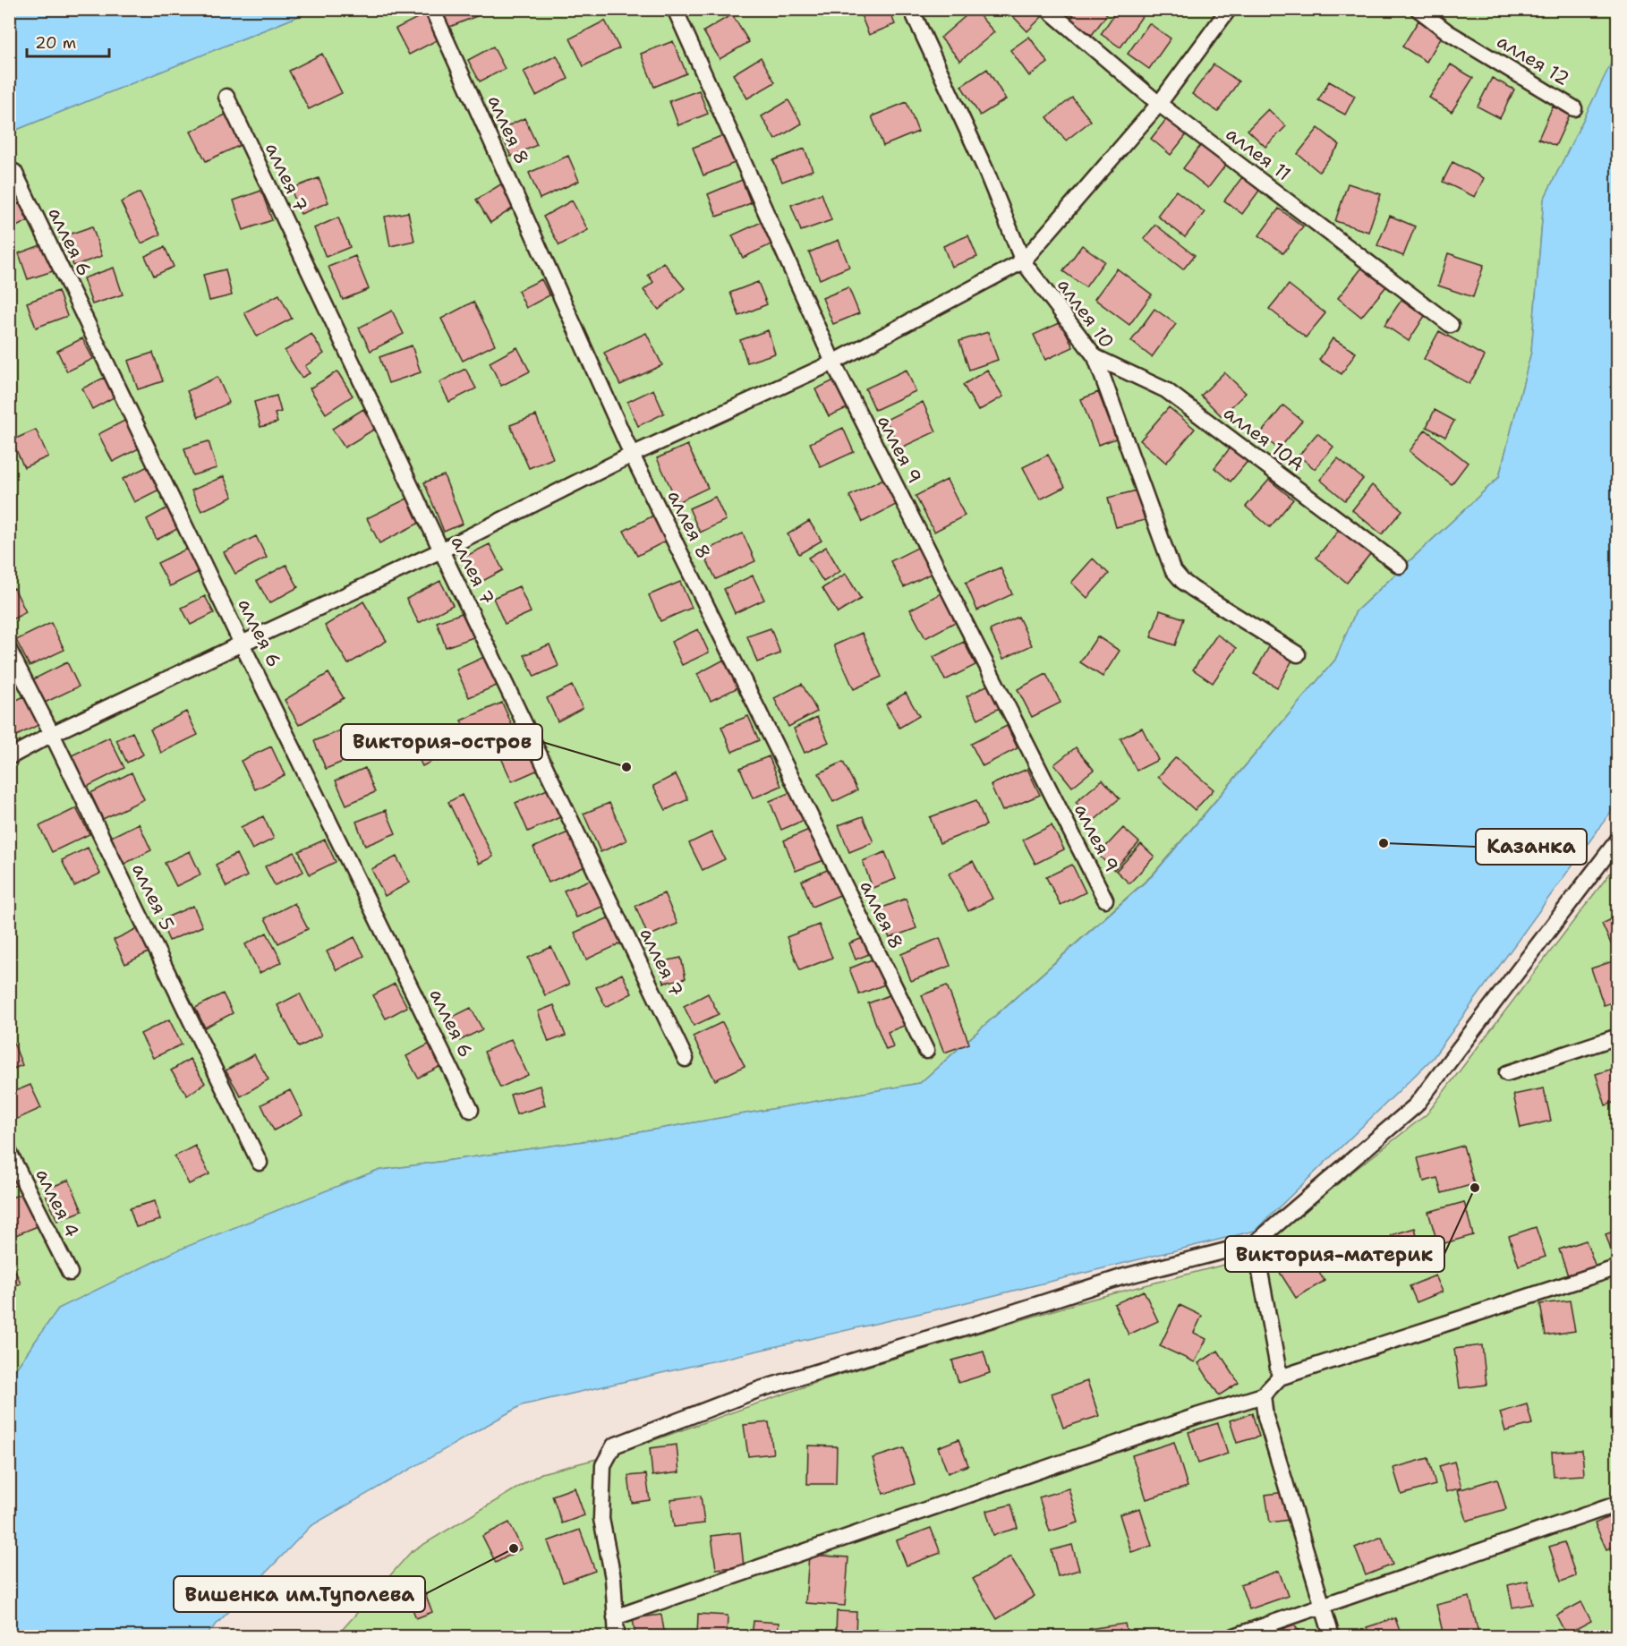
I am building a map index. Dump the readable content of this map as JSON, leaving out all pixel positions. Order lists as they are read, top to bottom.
{
  "streets": {
    "lane": [
      "аллея 12",
      "аллея 8",
      "аллея 11",
      "аллея 7",
      "аллея 6",
      "аллея 10",
      "аллея 10А",
      "аллея 9",
      "аллея 5",
      "аллея 4"
    ]
  },
  "crossings": [
    ["аллея 10", "аллея 10А"]
  ],
  "places": [
    "Виктория-остров",
    "Казанка",
    "Виктория-материк",
    "Вишенка им.Туполева"
  ],
  "scale_bar": "20 m"
}
